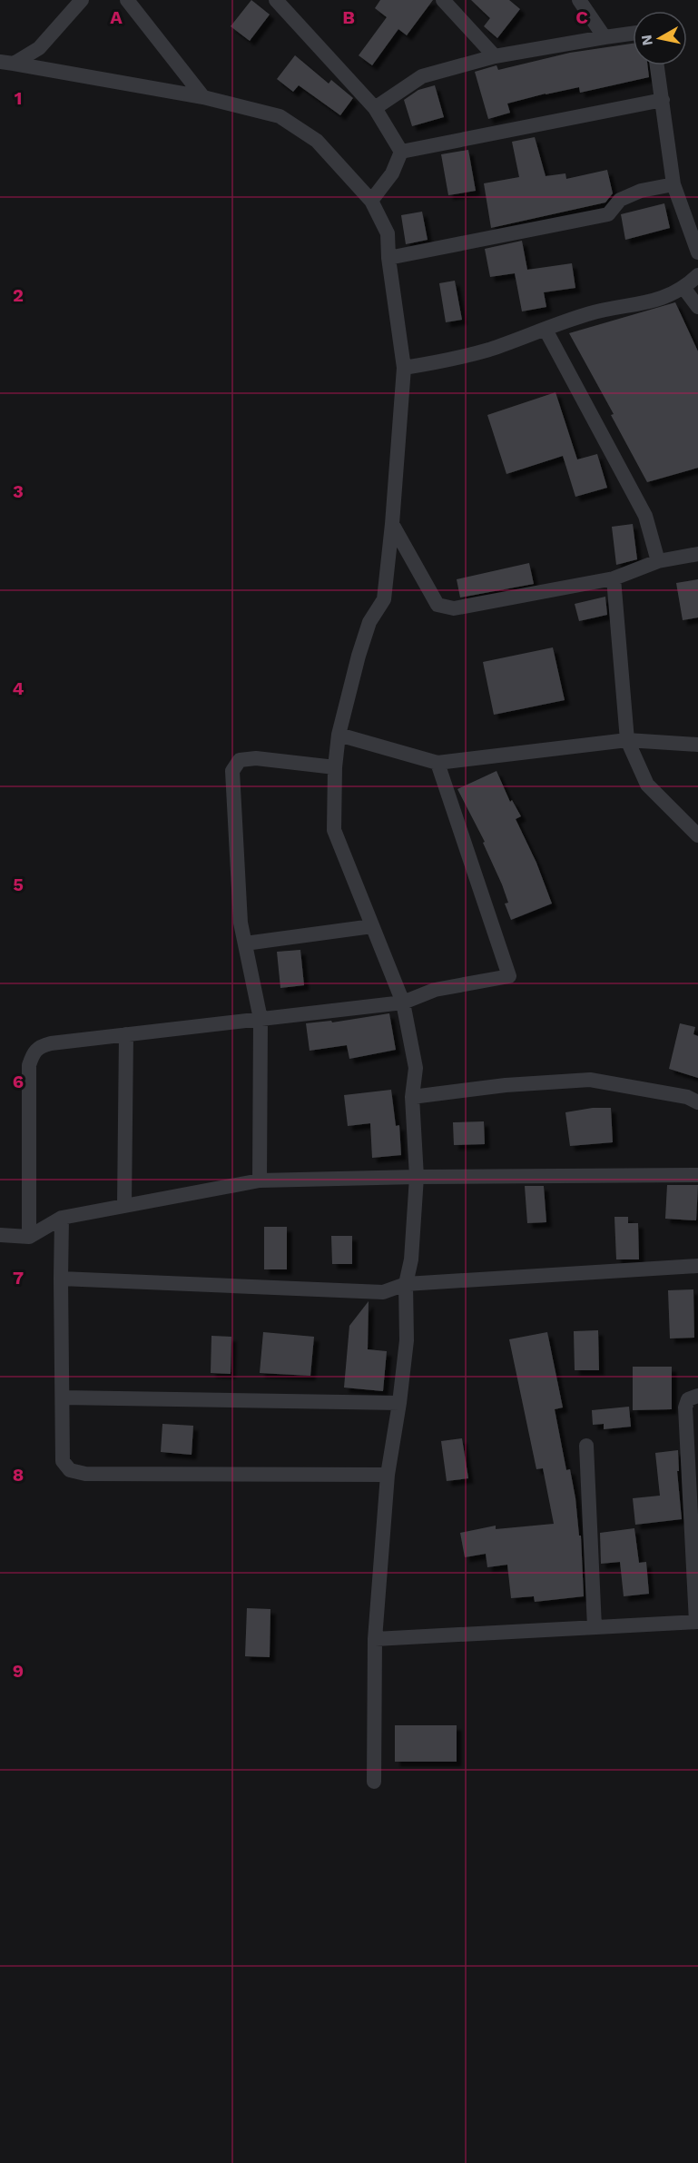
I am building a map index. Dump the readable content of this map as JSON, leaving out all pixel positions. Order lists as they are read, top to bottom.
{
  "north": "left",
  "grid": {
    "columns": ["A", "B", "C"],
    "rows": [
      "1",
      "2",
      "3",
      "4",
      "5",
      "6",
      "7",
      "8",
      "9"
    ]
  }
}
